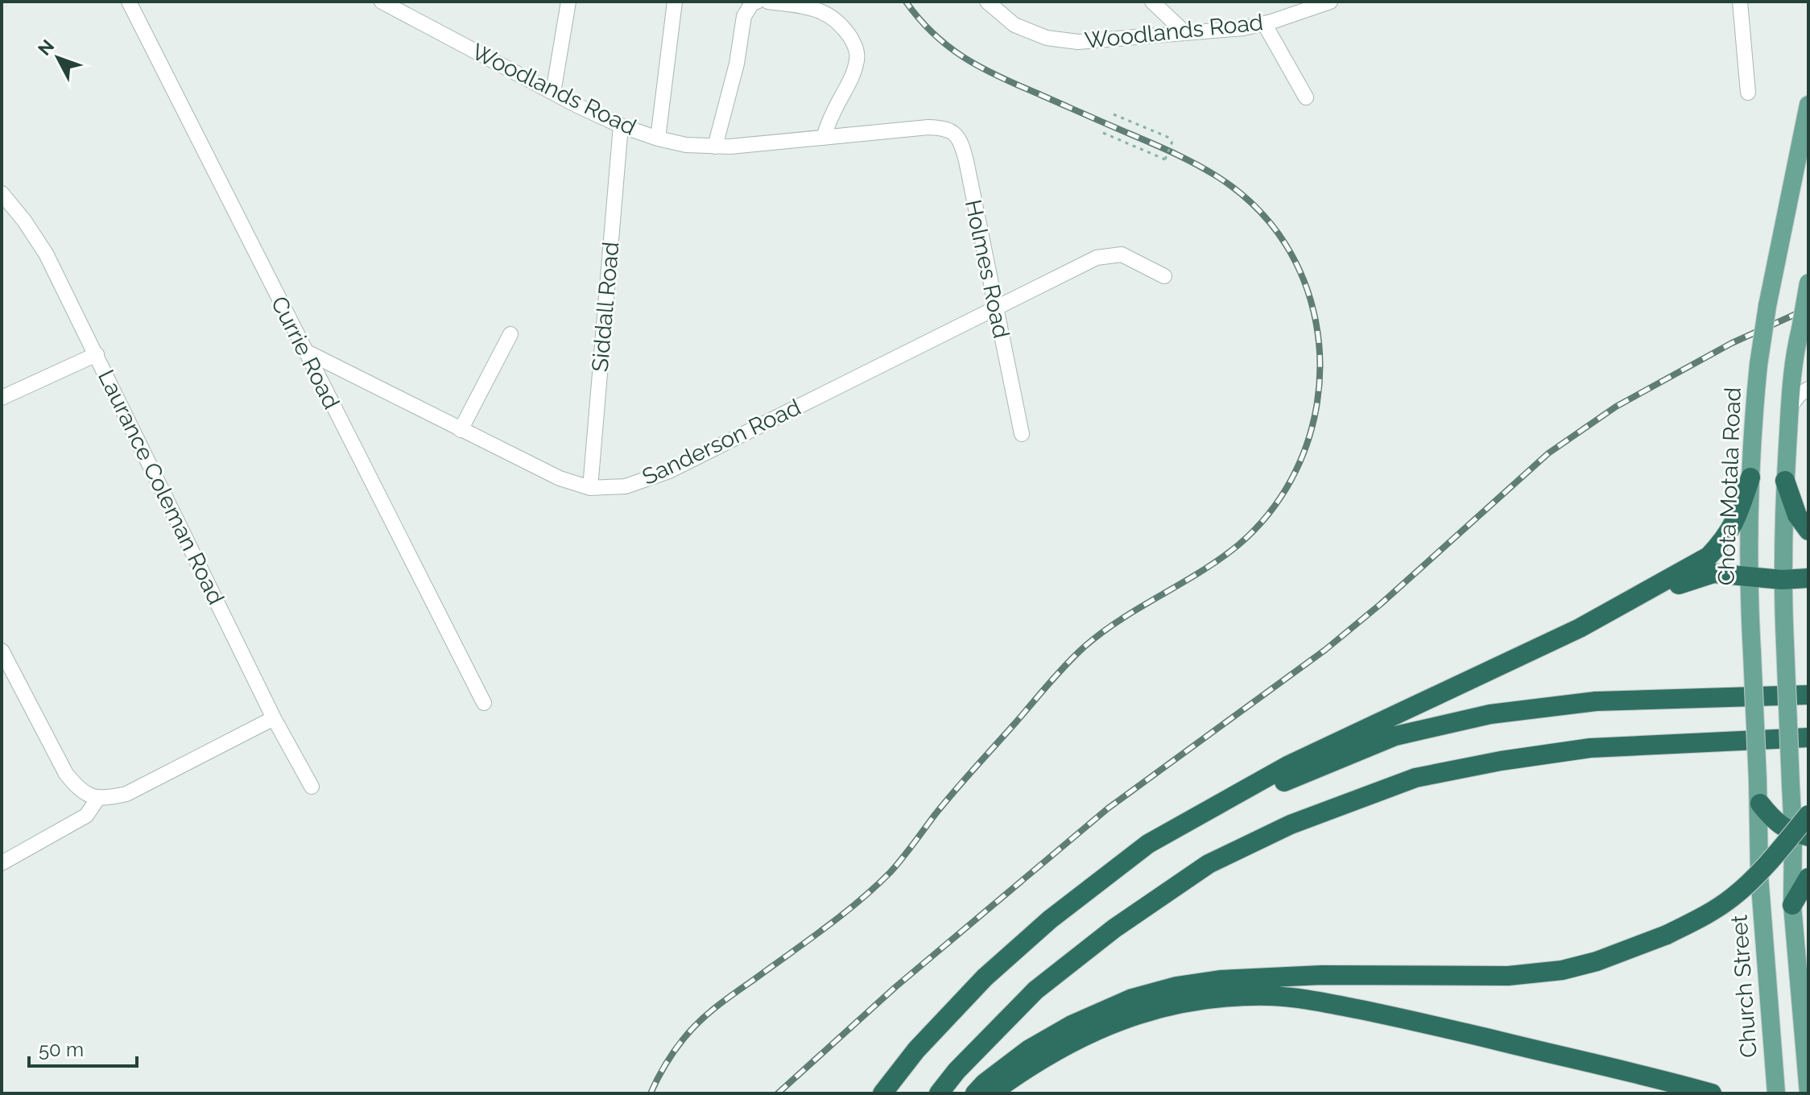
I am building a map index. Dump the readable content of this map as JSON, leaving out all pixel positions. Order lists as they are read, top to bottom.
{
  "streets": {
    "main road": ["Chota Motala Road", "Church Street"],
    "street": [
      "Woodlands Road",
      "Holmes Road",
      "Siddall Road",
      "Currie Road",
      "Sanderson Road",
      "Laurance Coleman Road"
    ]
  },
  "crossings": [
    ["Woodlands Road", "Holmes Road"],
    ["Woodlands Road", "Siddall Road"],
    ["Holmes Road", "Sanderson Road"],
    ["Siddall Road", "Sanderson Road"],
    ["Currie Road", "Sanderson Road"],
    ["Chota Motala Road", "Church Street"]
  ],
  "scale_bar": "50 m",
  "north": "top left"
}
